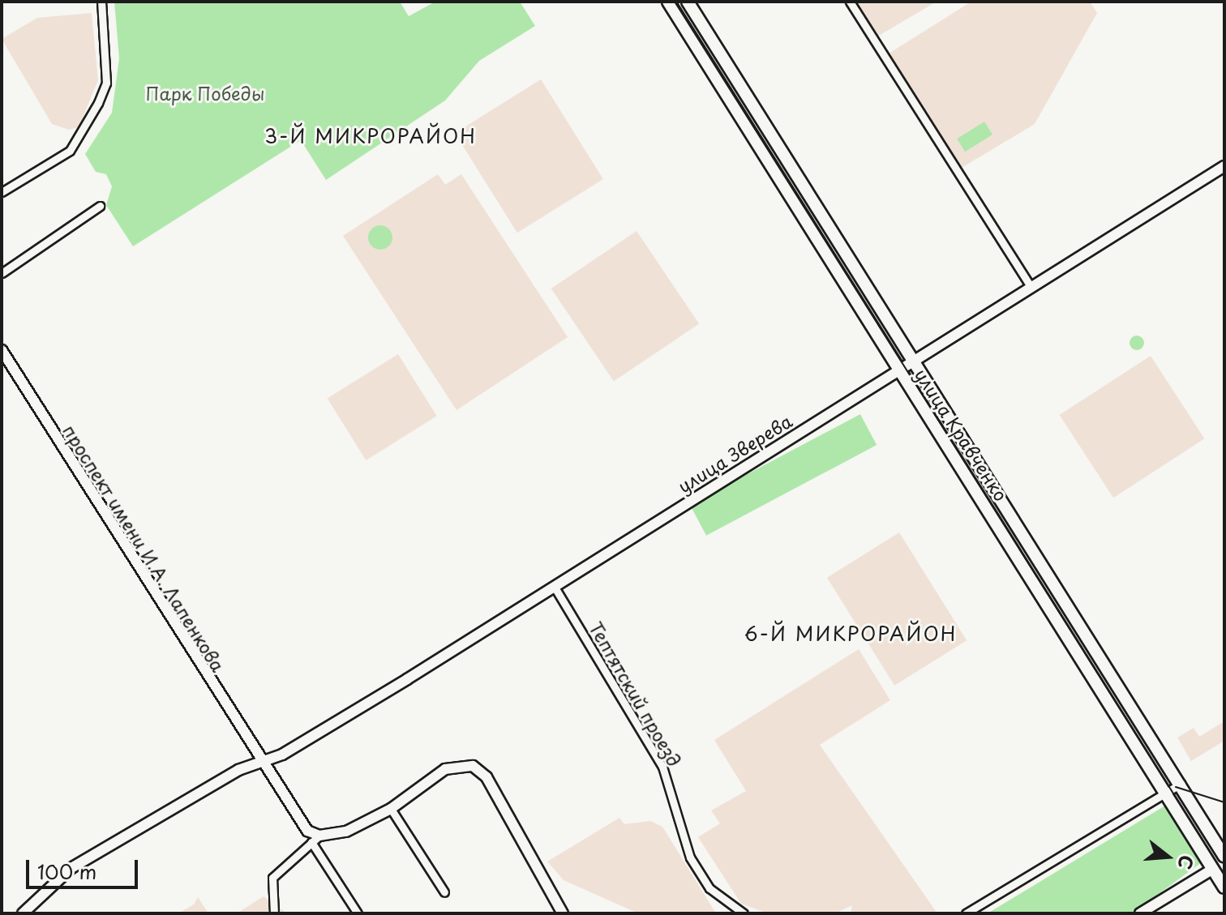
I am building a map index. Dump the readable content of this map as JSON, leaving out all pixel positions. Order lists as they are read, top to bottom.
{
  "streets": {
    "main road": ["улица Кравченко", "улица Зверева", "проспект имени И.А. Лапенкова"],
    "street": ["Тептятский проезд"]
  },
  "crossings": [
    ["улица Кравченко", "улица Зверева"],
    ["улица Зверева", "проспект имени И.А. Лапенкова"],
    ["улица Зверева", "Тептятский проезд"]
  ],
  "districts": ["3-Й МИКРОРАЙОН", "6-Й МИКРОРАЙОН"],
  "parks": ["Парк Победы"],
  "scale_bar": "100 m",
  "north": "right"
}
